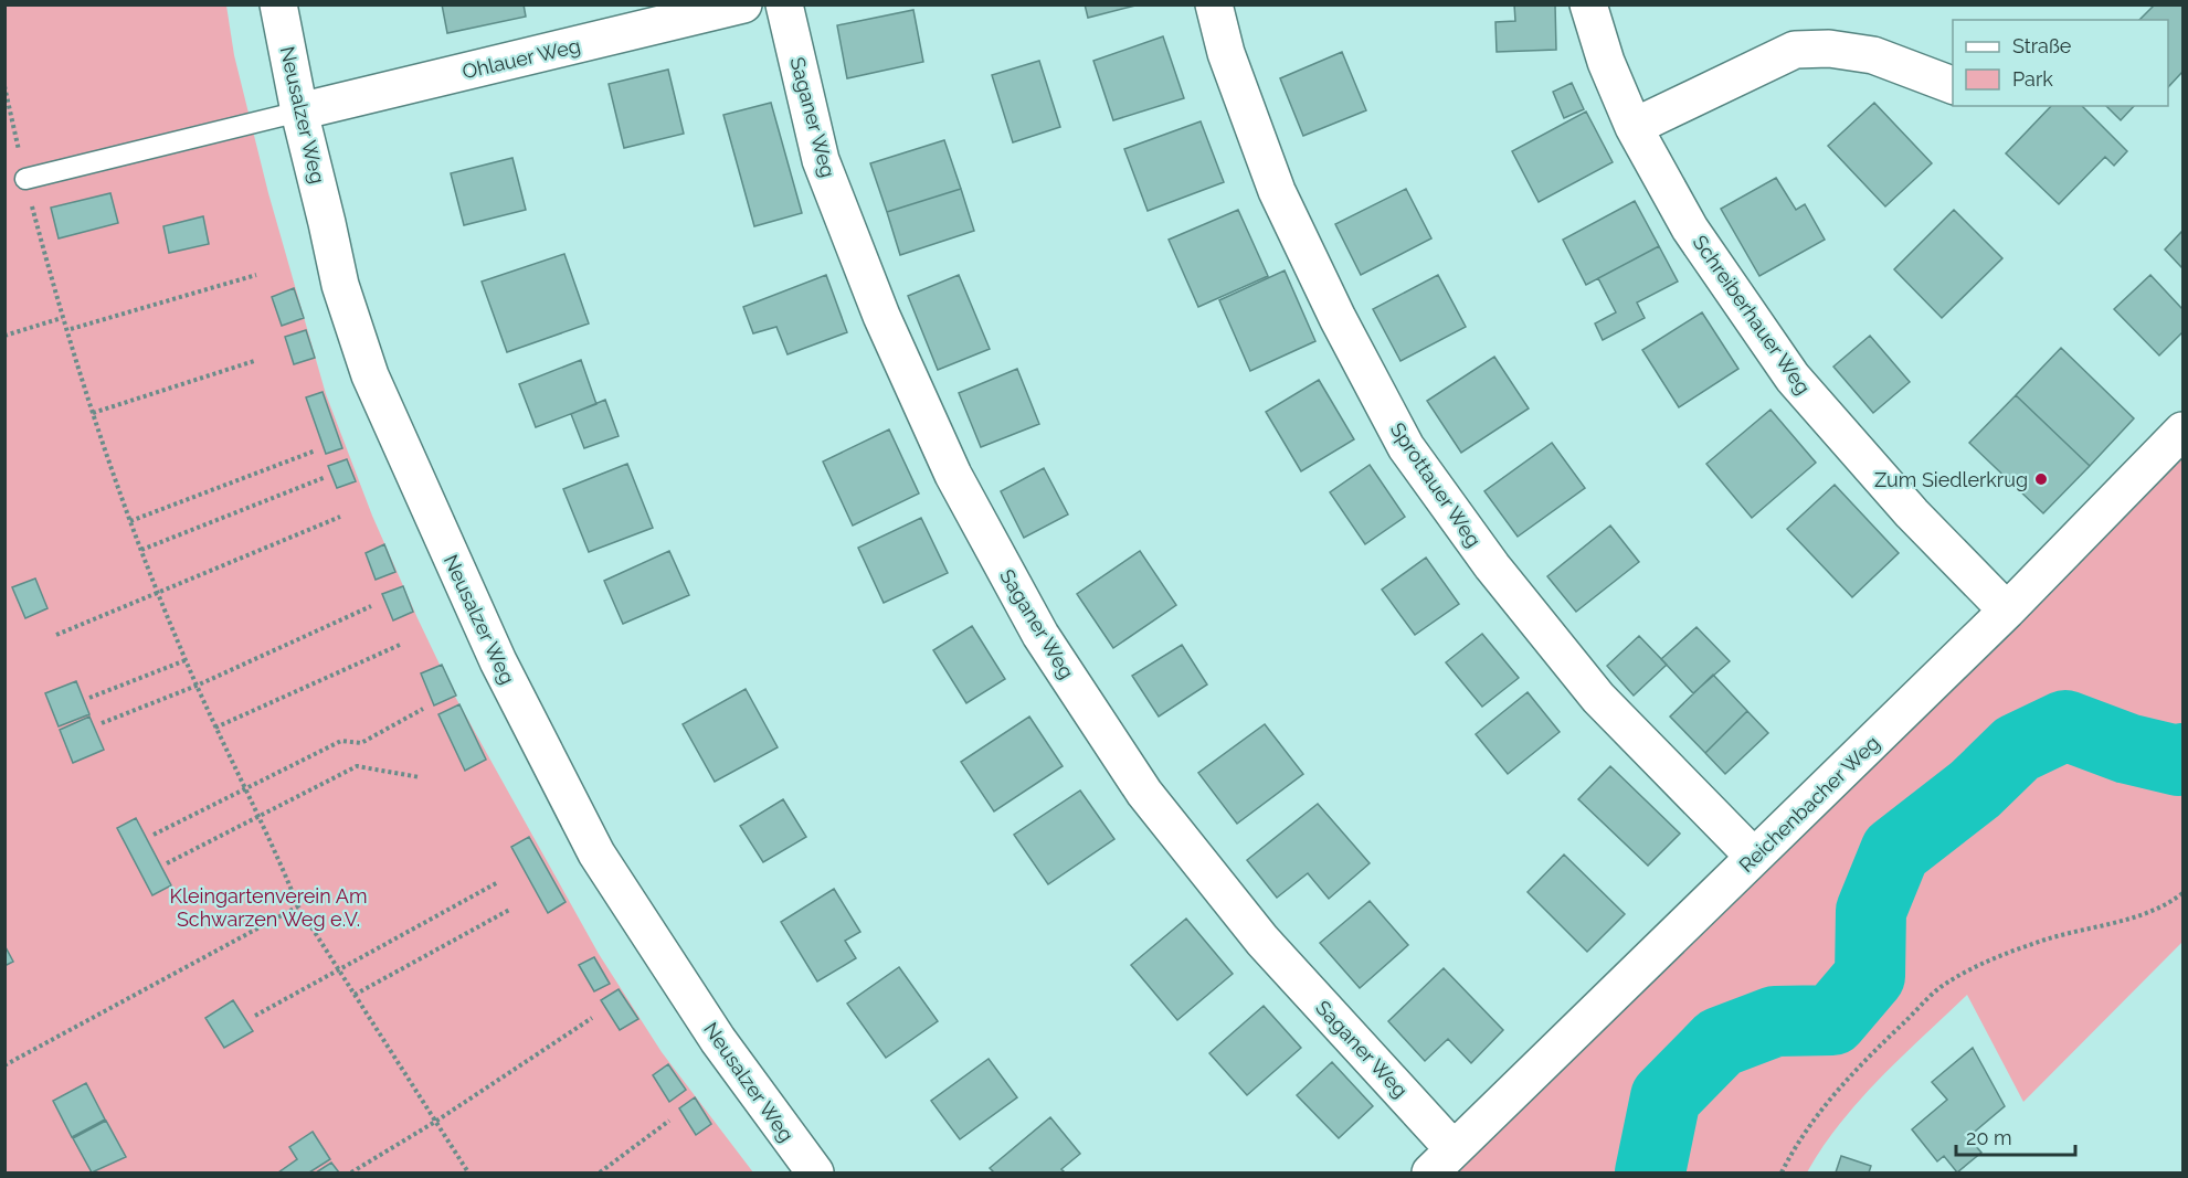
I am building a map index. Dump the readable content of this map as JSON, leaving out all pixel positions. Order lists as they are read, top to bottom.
{
  "streets": {
    "street": [
      "Ohlauer Weg",
      "Neusalzer Weg",
      "Saganer Weg",
      "Schreiberhauer Weg",
      "Sprottauer Weg",
      "Reichenbacher Weg"
    ]
  },
  "crossings": [
    ["Ohlauer Weg", "Neusalzer Weg"],
    ["Saganer Weg", "Reichenbacher Weg"],
    ["Schreiberhauer Weg", "Reichenbacher Weg"],
    ["Sprottauer Weg", "Reichenbacher Weg"]
  ],
  "parks": ["Kleingartenverein Am Schwarzen Weg e.V."],
  "places": ["Zum Siedlerkrug"],
  "legend": ["Straße", "Park"],
  "scale_bar": "20 m"
}
